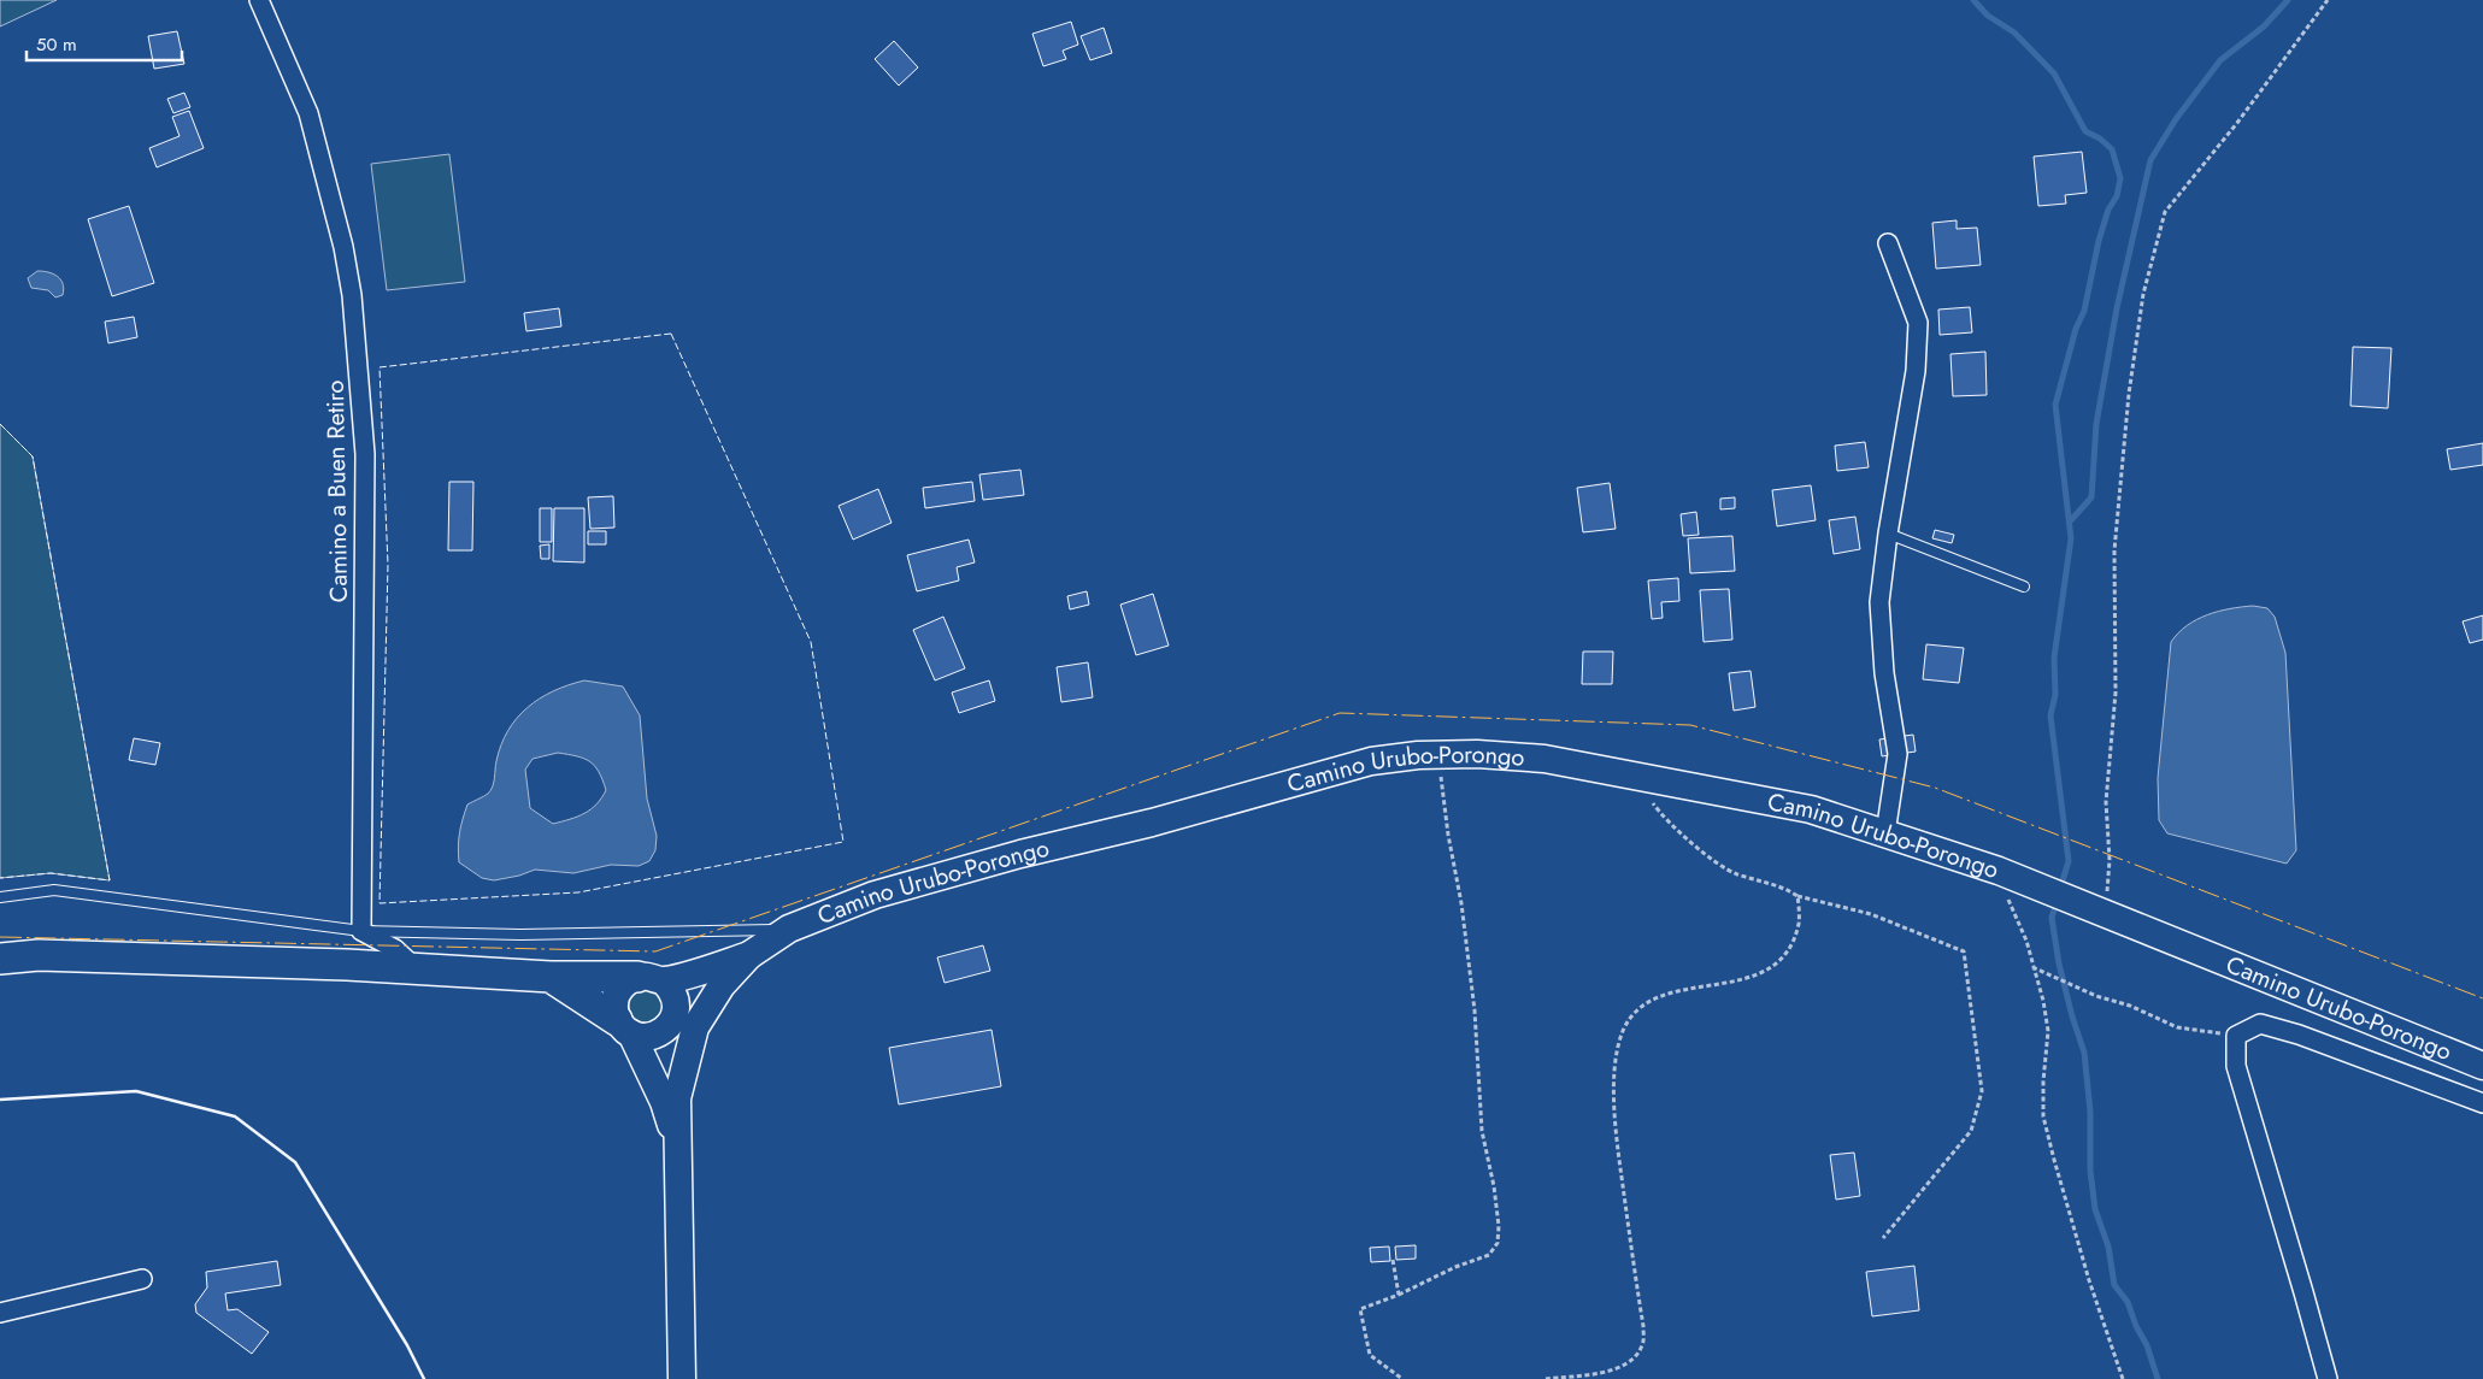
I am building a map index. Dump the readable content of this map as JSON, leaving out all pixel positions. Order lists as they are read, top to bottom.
{
  "streets": {
    "main road": ["Camino Urubo-Porongo"],
    "street": ["Camino a Buen Retiro"]
  },
  "scale_bar": "50 m"
}
